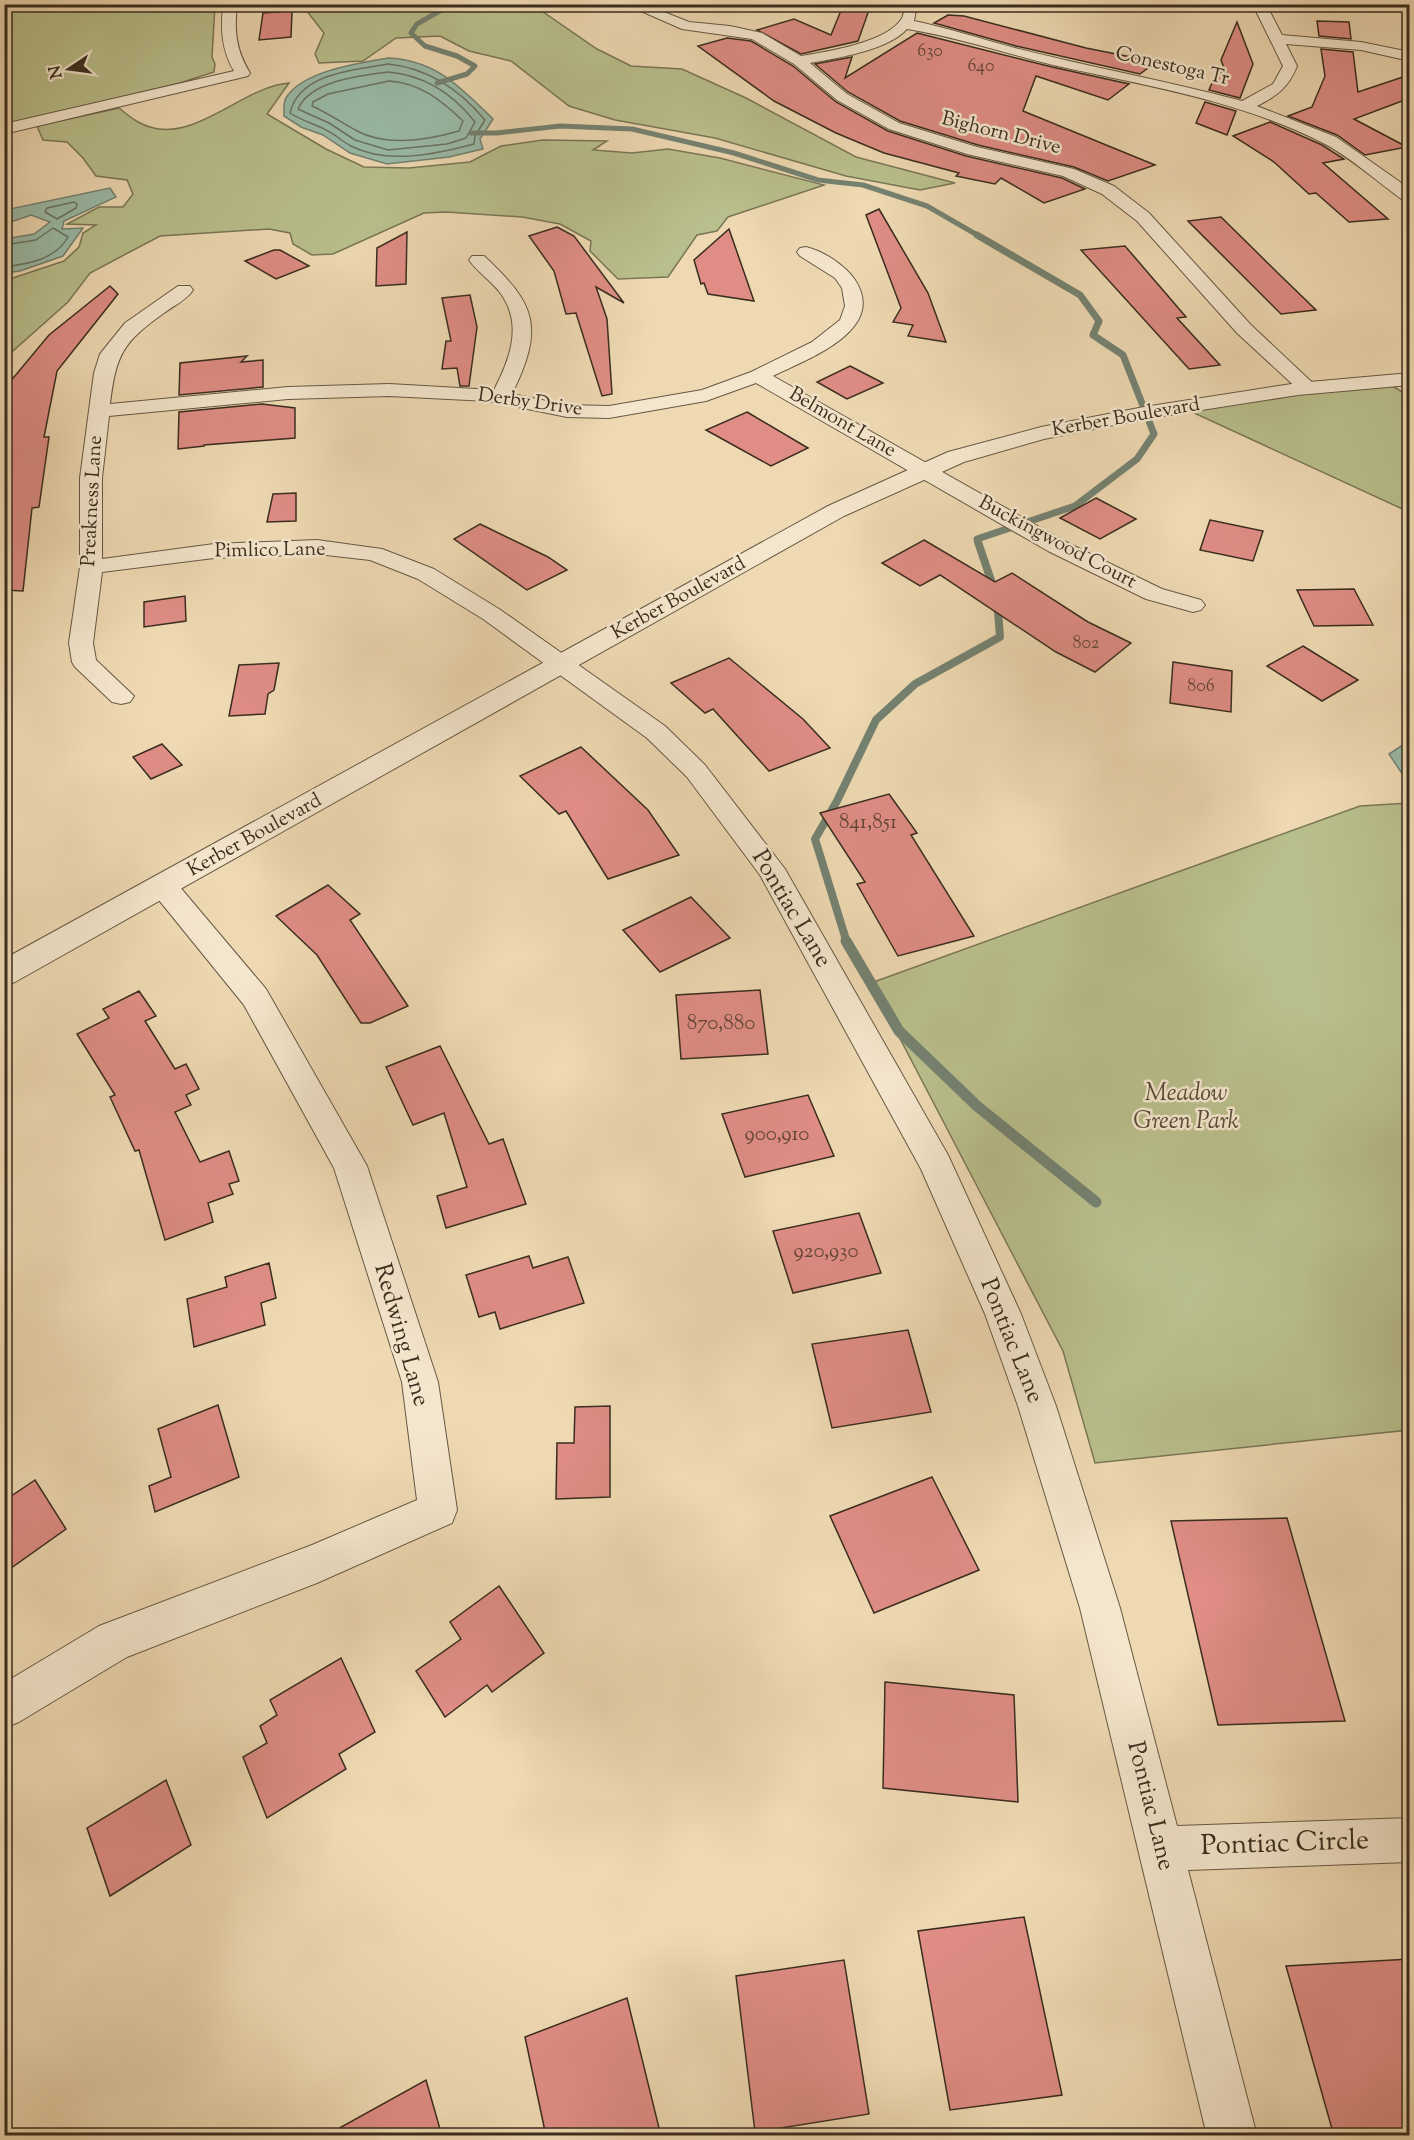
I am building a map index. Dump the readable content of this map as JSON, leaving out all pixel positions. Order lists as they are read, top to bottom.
{
  "streets": {
    "street": [
      "Conestoga Tr",
      "Bighorn Drive",
      "Derby Drive",
      "Kerber Boulevard",
      "Belmont Lane",
      "Preakness Lane",
      "Buckingwood Court",
      "Pimlico Lane",
      "Pontiac Lane",
      "Redwing Lane",
      "Pontiac Circle"
    ]
  },
  "crossings": [
    ["Bighorn Drive", "Kerber Boulevard"],
    ["Derby Drive", "Belmont Lane"],
    ["Derby Drive", "Preakness Lane"],
    ["Kerber Boulevard", "Belmont Lane"],
    ["Kerber Boulevard", "Buckingwood Court"],
    ["Kerber Boulevard", "Pimlico Lane"],
    ["Kerber Boulevard", "Pontiac Lane"],
    ["Kerber Boulevard", "Redwing Lane"],
    ["Belmont Lane", "Buckingwood Court"],
    ["Preakness Lane", "Pimlico Lane"],
    ["Pimlico Lane", "Pontiac Lane"],
    ["Pontiac Lane", "Pontiac Circle"]
  ],
  "parks": ["Meadow Green Park"],
  "house_numbers": [
    "630",
    "640",
    "802",
    "806",
    "841,851",
    "870,880",
    "900,910",
    "920,930"
  ],
  "north": "left"
}
